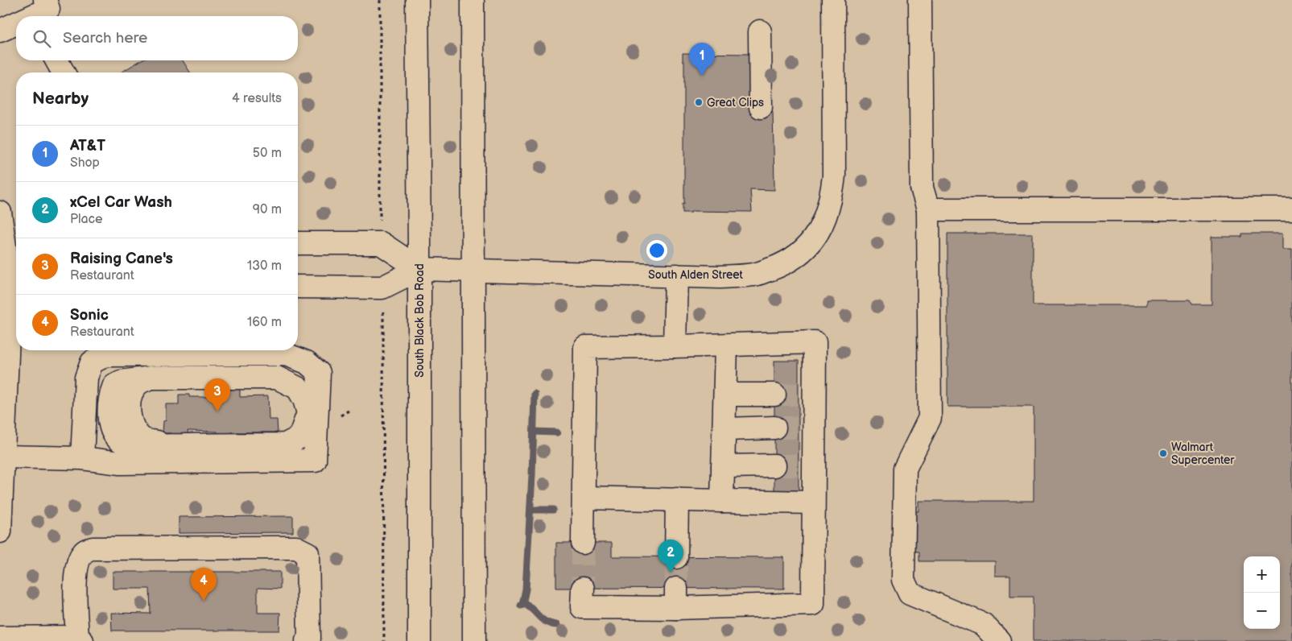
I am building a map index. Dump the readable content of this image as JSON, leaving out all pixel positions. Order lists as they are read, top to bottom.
{
  "streets": {
    "main road": ["South Alden Street", "South Black Bob Road"]
  },
  "crossings": [
    ["South Alden Street", "South Black Bob Road"]
  ],
  "places": ["Great Clips", "Walmart Supercenter"],
  "page": {
    "search": "Search here",
    "pins": [
      "1",
      "3",
      "2",
      "4"
    ],
    "heading": ["Nearby", "4 results"],
    "list": [
      {
        "mark": "1",
        "name": "AT&T",
        "note": "Shop",
        "value": "50 m"
      },
      {
        "mark": "2",
        "name": "xCel Car Wash",
        "note": "Place",
        "value": "90 m"
      },
      {
        "mark": "3",
        "name": "Raising Cane's",
        "note": "Restaurant",
        "value": "130 m"
      },
      {
        "mark": "4",
        "name": "Sonic",
        "note": "Restaurant",
        "value": "160 m"
      }
    ],
    "map_buttons": ["+", "−"]
  }
}
